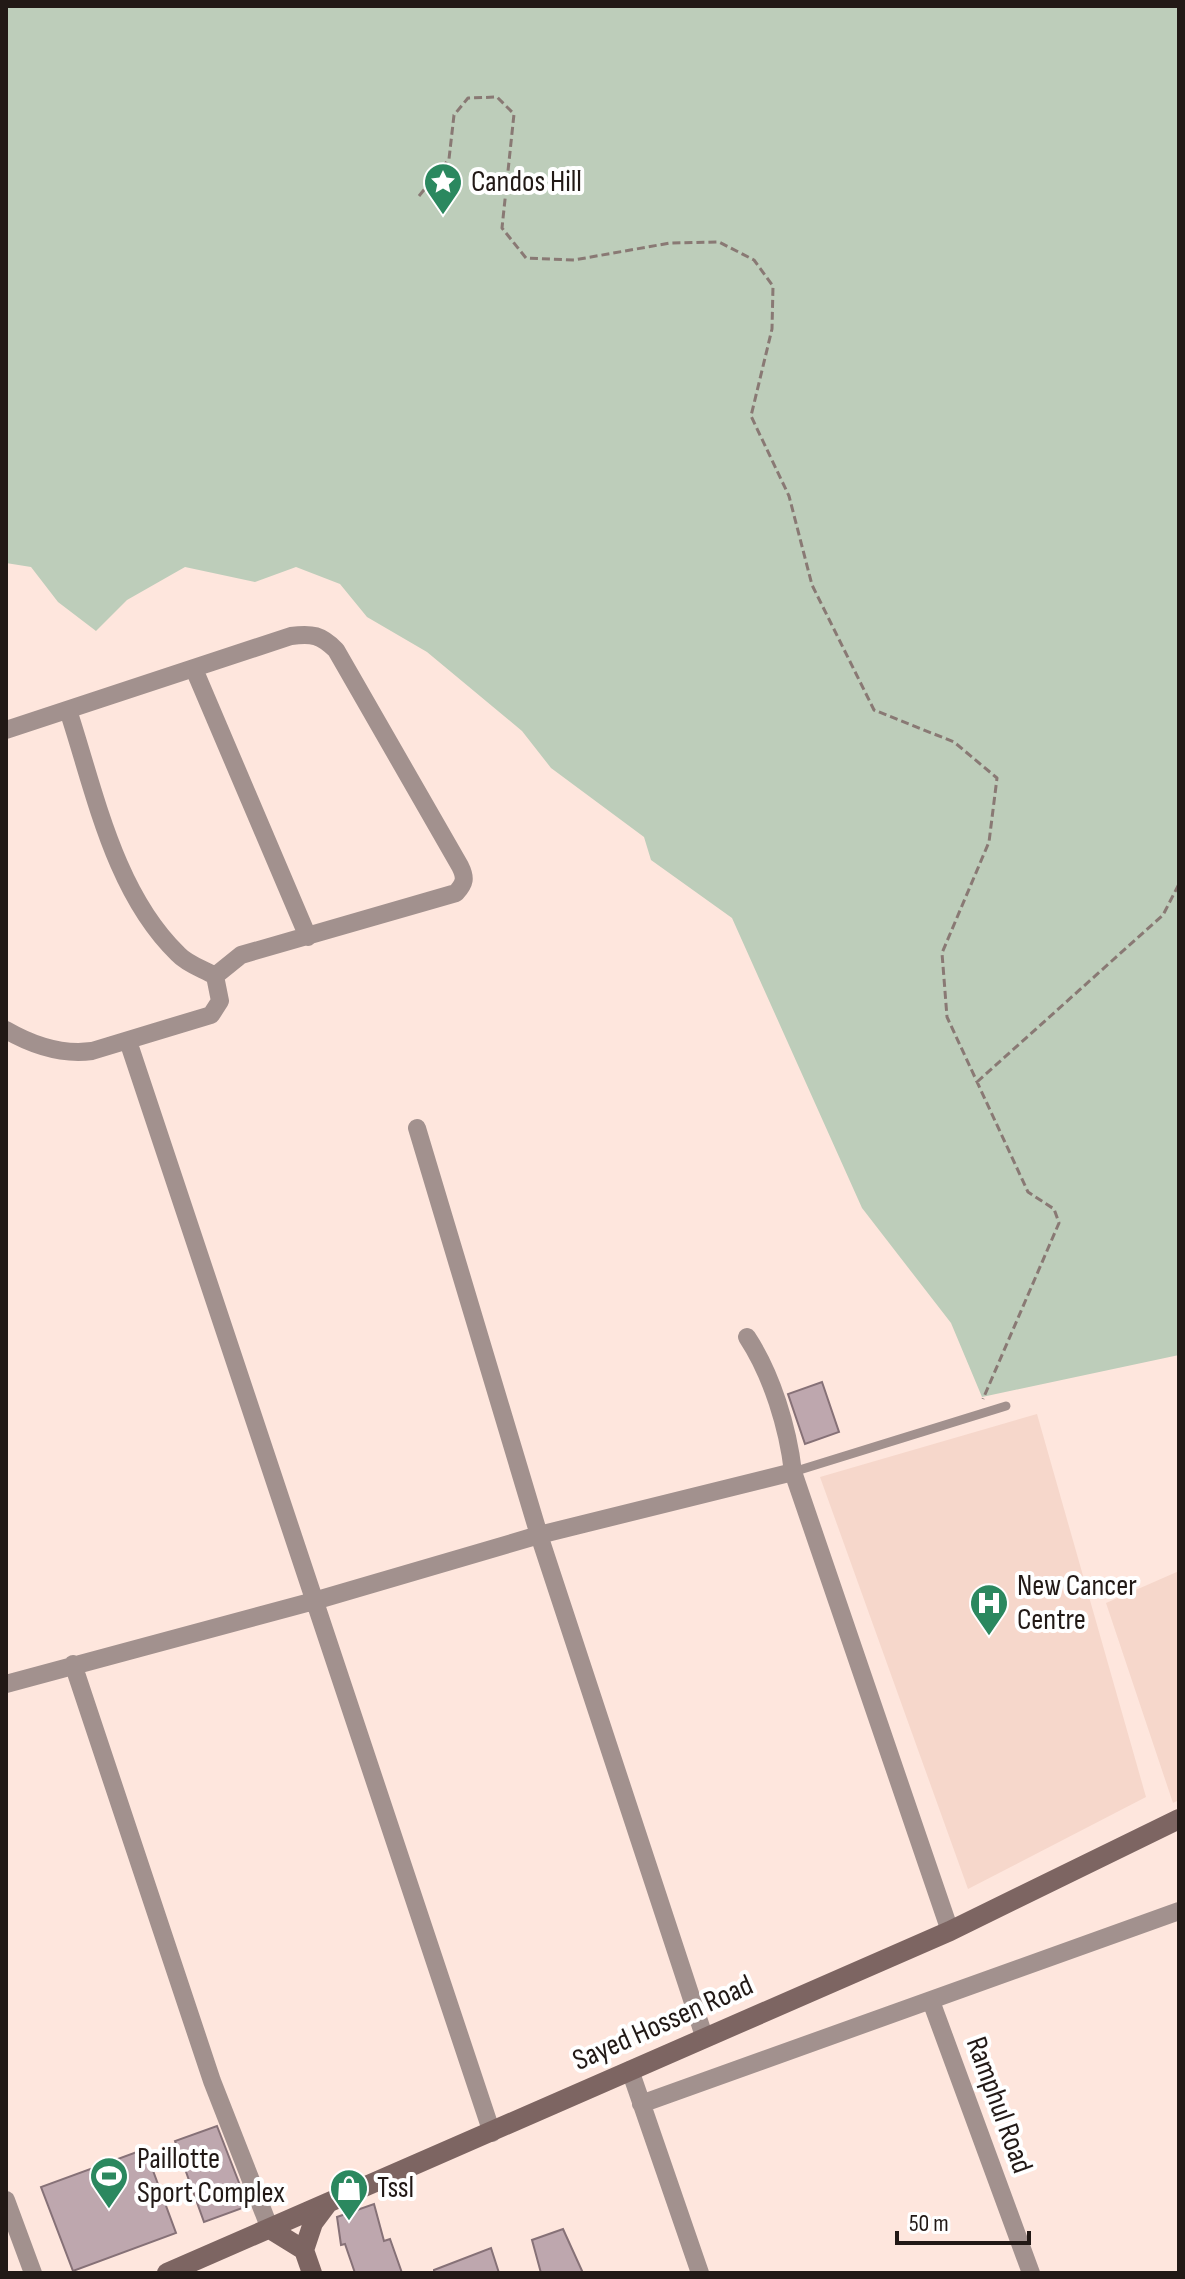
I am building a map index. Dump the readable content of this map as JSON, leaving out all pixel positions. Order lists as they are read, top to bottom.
{
  "streets": {
    "main road": ["Sayed Hossen Road"],
    "street": ["Ramphul Road"]
  },
  "places": {
    "place": ["Candos Hill"],
    "hospital": ["New Cancer Centre"],
    "sports": ["Paillotte Sport Complex"],
    "shop": ["Tssl"]
  },
  "scale_bar": "50 m"
}
